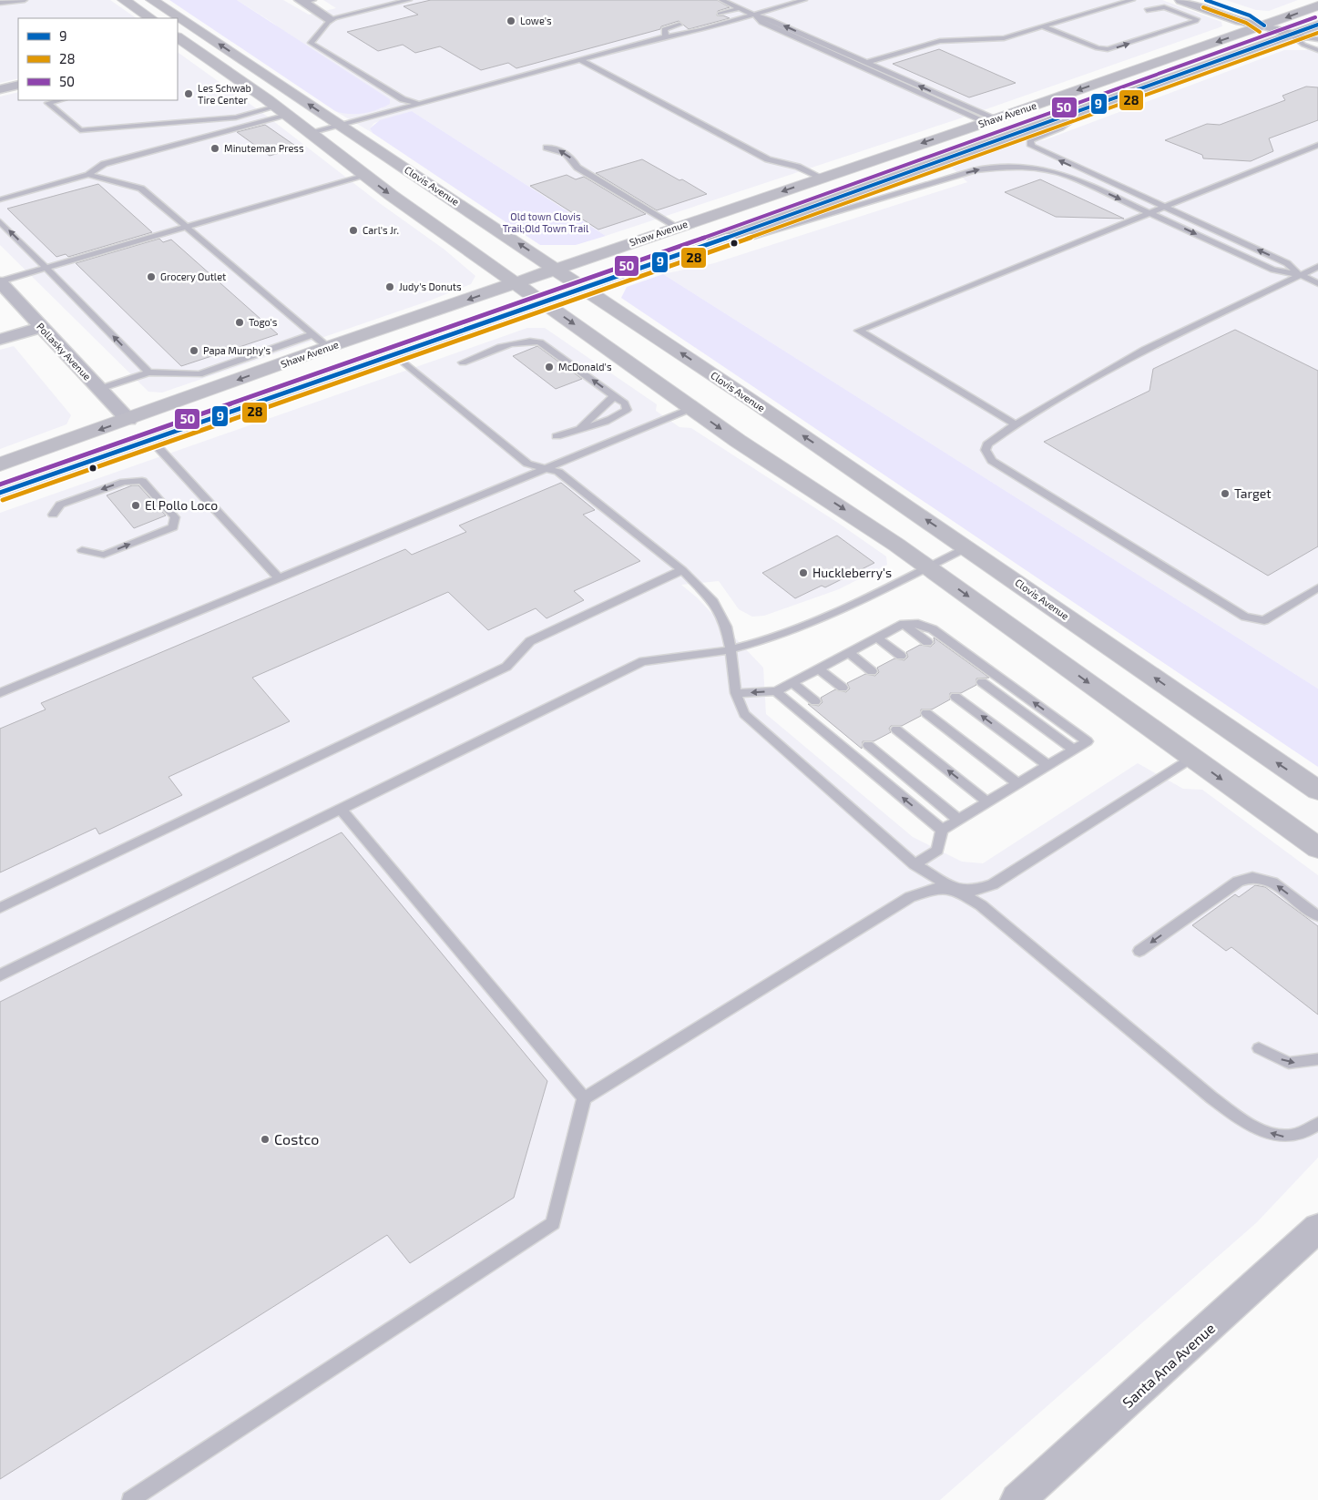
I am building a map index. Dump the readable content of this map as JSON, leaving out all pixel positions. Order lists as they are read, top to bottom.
{
  "streets": {
    "main road": ["Shaw Avenue", "Clovis Avenue"],
    "street": ["Pollasky Avenue", "Santa Ana Avenue"]
  },
  "crossings": [
    ["Shaw Avenue", "Clovis Avenue"],
    ["Shaw Avenue", "Pollasky Avenue"]
  ],
  "parks": ["Old town Clovis Trail;Old Town Trail"],
  "places": [
    "Lowe's",
    "Les Schwab Tire Center",
    "Minuteman Press",
    "Carl's Jr.",
    "Grocery Outlet",
    "Judy's Donuts",
    "Togo's",
    "Papa Murphy's",
    "McDonald's",
    "Target",
    "El Pollo Loco",
    "Huckleberry's",
    "Costco"
  ],
  "lines": ["transit line 9", "transit line 28", "transit line 50"],
  "legend": ["9", "28", "50"]
}
